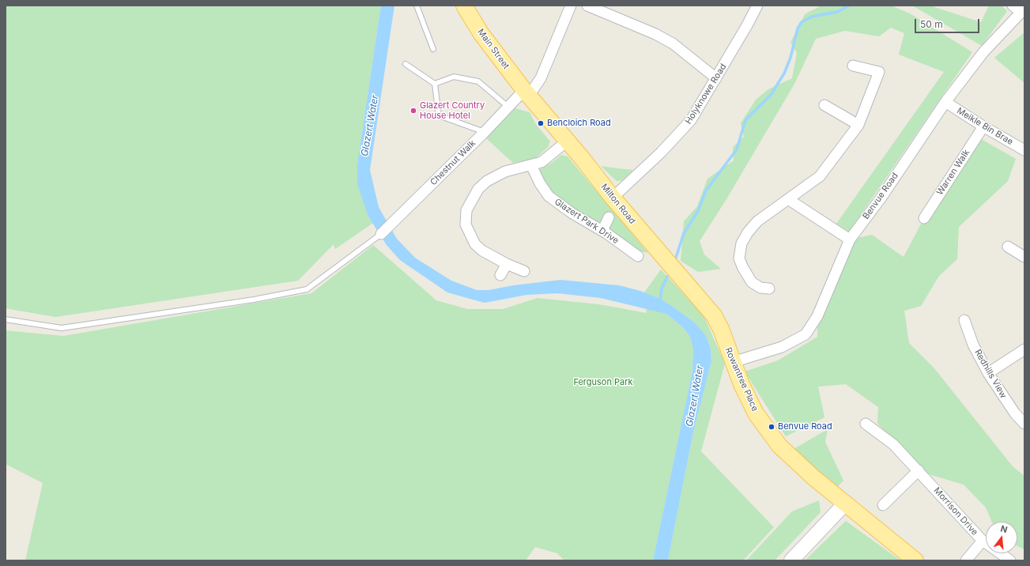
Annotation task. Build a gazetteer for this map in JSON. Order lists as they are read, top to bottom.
{
  "streets": {
    "main road": ["Main Street", "Milton Road", "Rowantree Place"],
    "street": [
      "Holyknowe Road",
      "Meikle Bin Brae",
      "Chestnut Walk",
      "Warren Walk",
      "Benvue Road",
      "Glazert Park Drive",
      "Redhills View",
      "Morrison Drive"
    ]
  },
  "crossings": [
    ["Main Street", "Chestnut Walk"],
    ["Main Street", "Milton Road"],
    ["Holyknowe Road", "Milton Road"],
    ["Meikle Bin Brae", "Warren Walk"],
    ["Meikle Bin Brae", "Benvue Road"],
    ["Chestnut Walk", "Milton Road"],
    ["Benvue Road", "Rowantree Place"],
    ["Milton Road", "Rowantree Place"]
  ],
  "water": ["Glazert Water"],
  "parks": ["Ferguson Park"],
  "places": ["Glazert Country House Hotel", "Bencloich Road", "Benvue Road"],
  "scale_bar": "50 m",
  "north": "top"
}
